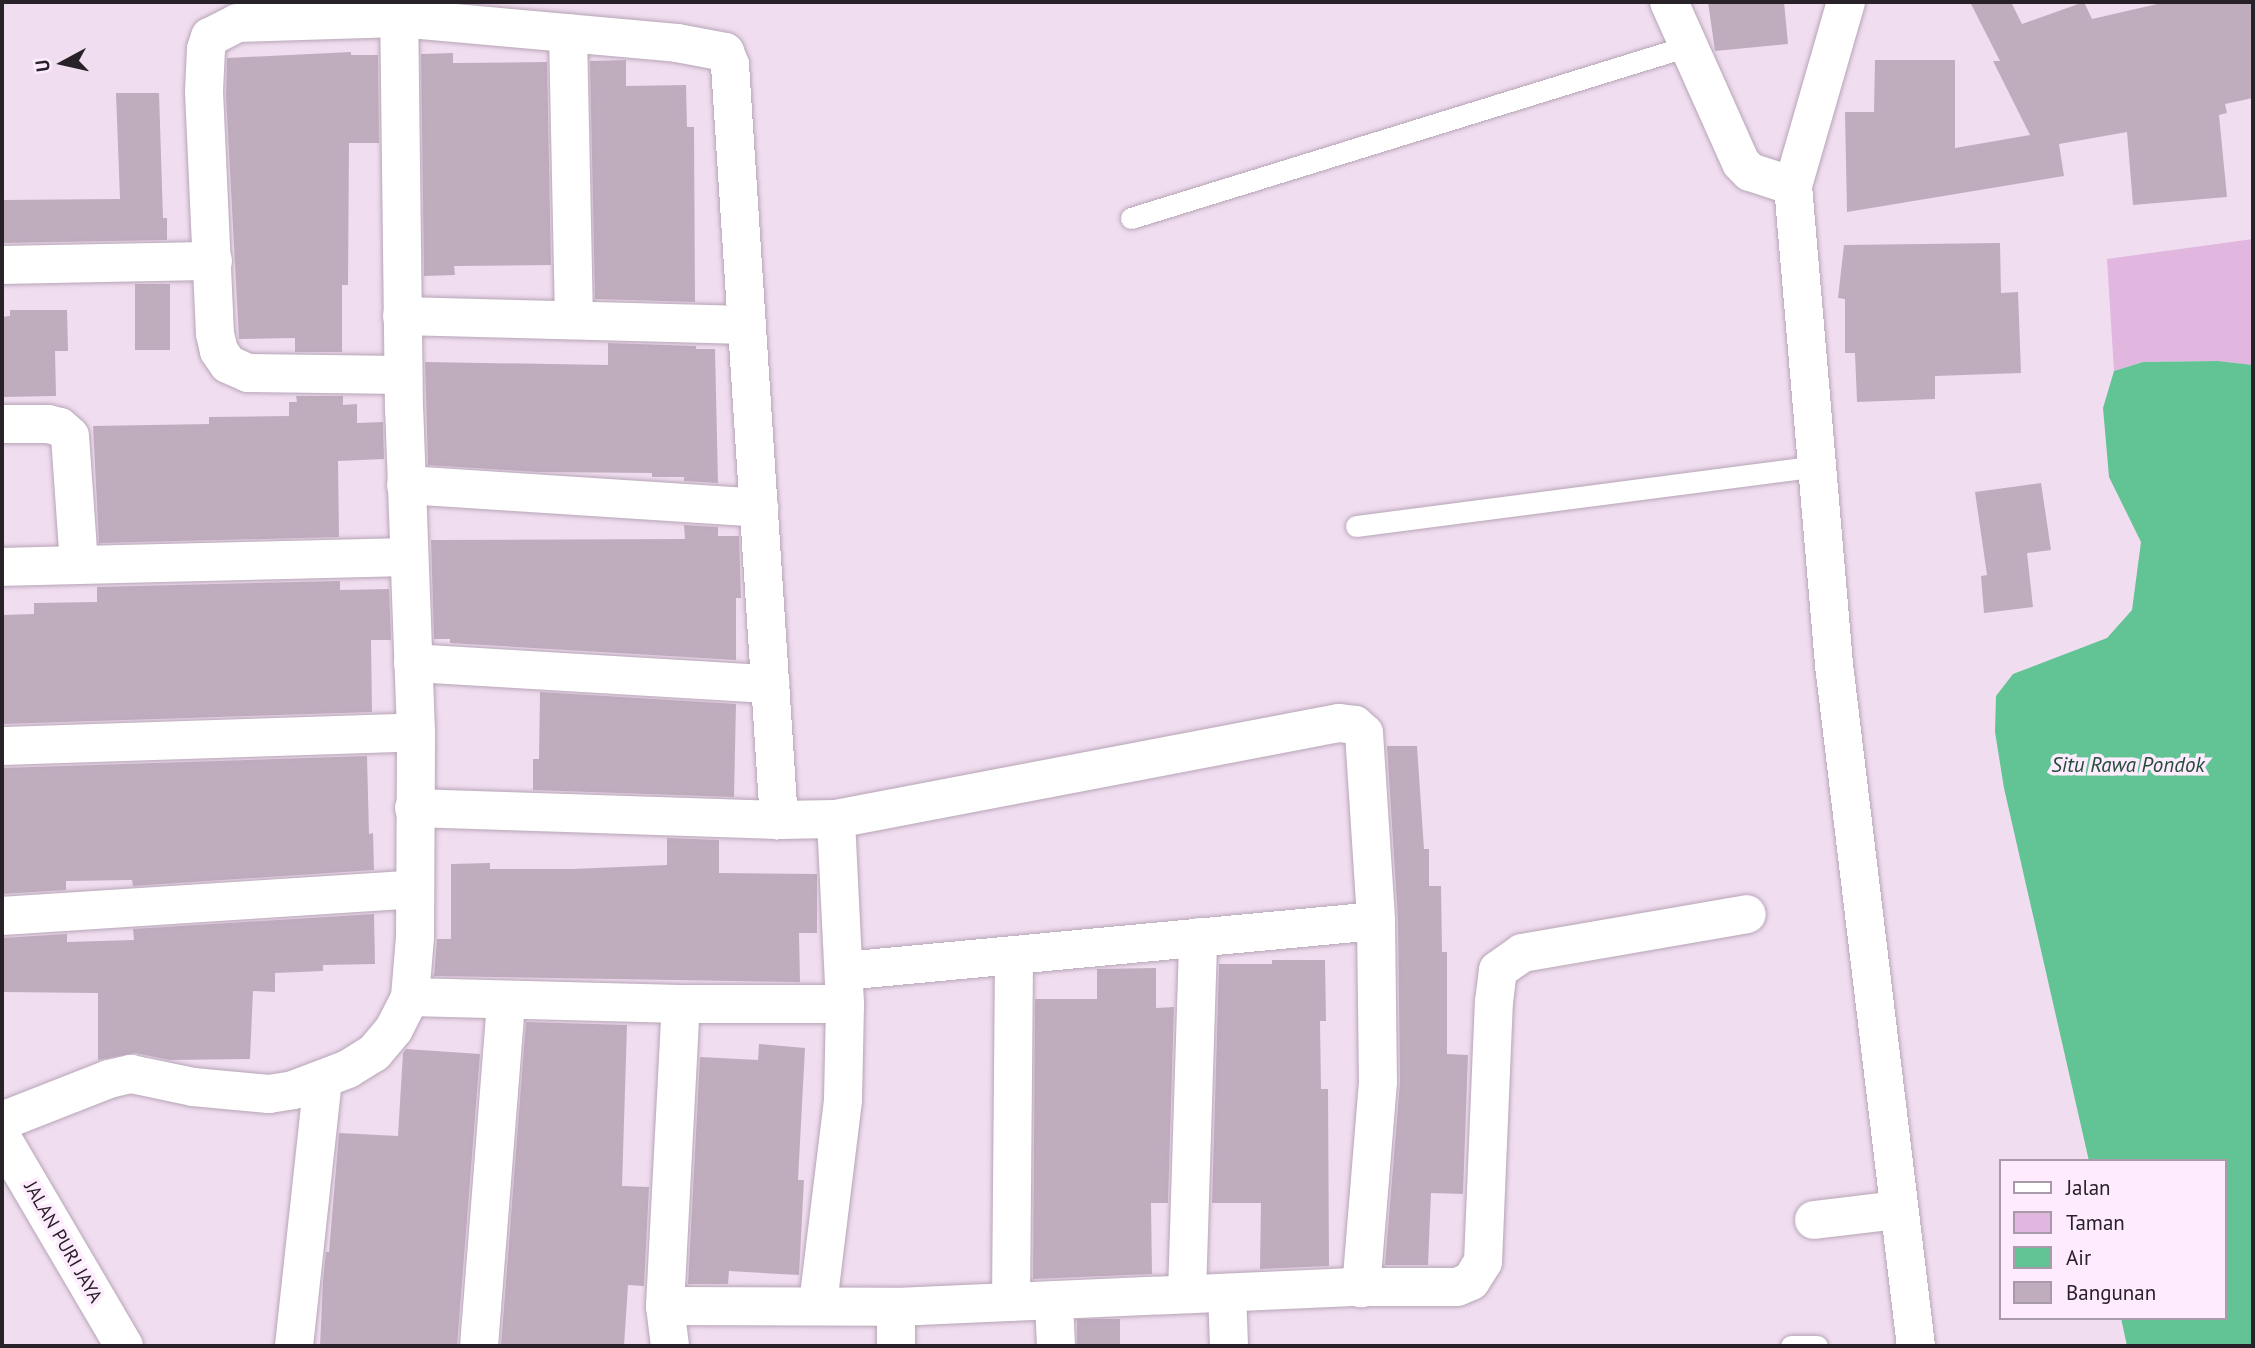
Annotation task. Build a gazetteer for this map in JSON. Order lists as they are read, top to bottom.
{
  "streets": {
    "street": ["JALAN PURI JAYA"]
  },
  "water": ["Situ Rawa Pondok"],
  "legend": [
    "Jalan",
    "Taman",
    "Air",
    "Bangunan"
  ],
  "north": "left"
}
